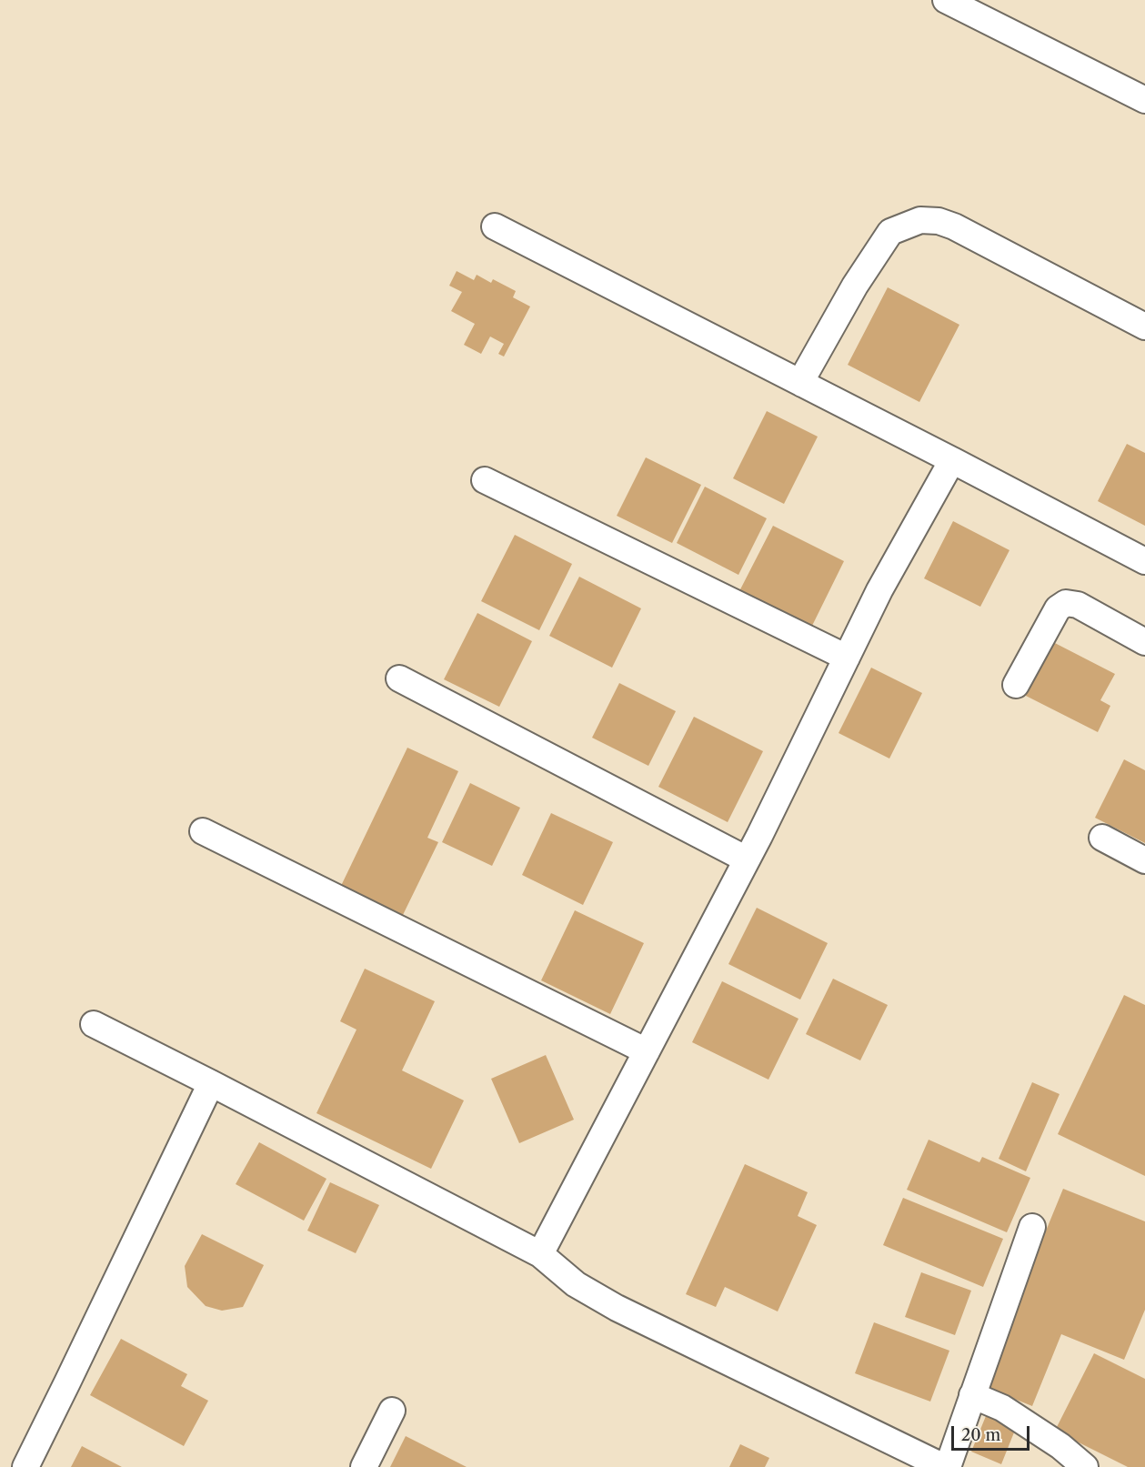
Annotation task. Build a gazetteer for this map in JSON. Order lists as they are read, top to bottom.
{
  "scale_bar": "20 m"
}
